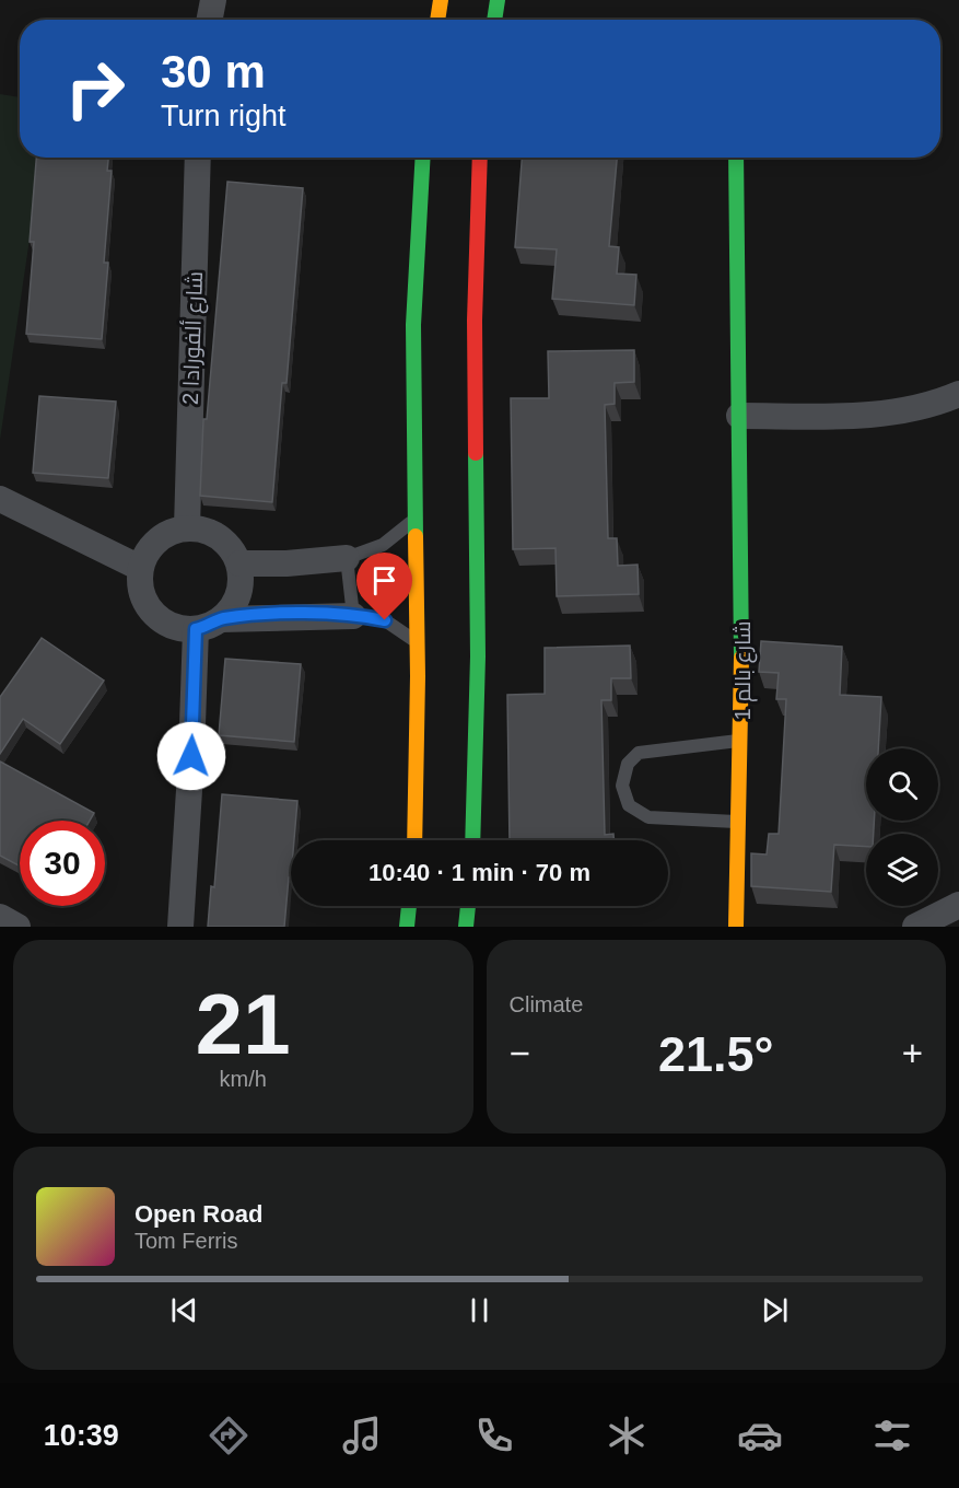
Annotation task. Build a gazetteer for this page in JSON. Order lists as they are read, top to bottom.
{
  "streets": {
    "street": ["شارع ألفورادا 2", "شارع بالم 1"]
  },
  "page": {
    "turn": ["30 m", "Turn right"],
    "limit": "30",
    "trip": "10:40 · 1 min · 70 m",
    "tile": [
      ["21", "km/h"],
      "Climate"
    ],
    "heat": ["−", "21.5°", "+"],
    "song": ["Open Road", "Tom Ferris"],
    "tabs": "10:39"
  }
}
